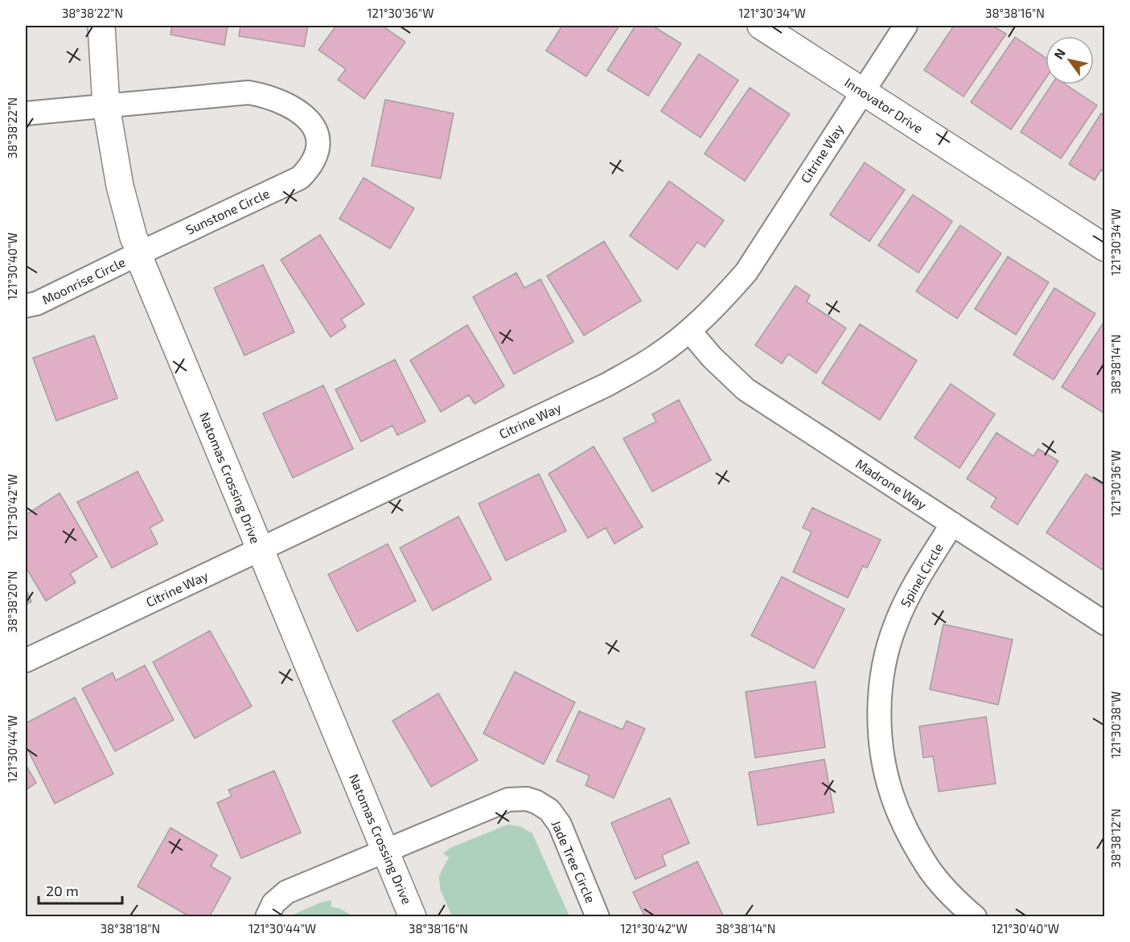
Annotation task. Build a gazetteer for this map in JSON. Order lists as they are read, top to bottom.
{
  "streets": {
    "street": [
      "Innovator Drive",
      "Citrine Way",
      "Sunstone Circle",
      "Moonrise Circle",
      "Natomas Crossing Drive",
      "Madrone Way",
      "Spinel Circle",
      "Jade Tree Circle"
    ]
  },
  "crossings": [
    ["Innovator Drive", "Citrine Way"],
    ["Citrine Way", "Natomas Crossing Drive"],
    ["Citrine Way", "Madrone Way"],
    ["Sunstone Circle", "Moonrise Circle"],
    ["Sunstone Circle", "Natomas Crossing Drive"],
    ["Moonrise Circle", "Natomas Crossing Drive"],
    ["Natomas Crossing Drive", "Jade Tree Circle"],
    ["Madrone Way", "Spinel Circle"]
  ],
  "scale_bar": "20 m",
  "north": "top left",
  "coordinates": [
    "38°38'22\"N",
    "121°30'36\"W",
    "121°30'34\"W",
    "38°38'16\"N",
    "121°30'40\"W",
    "38°38'14\"N",
    "121°30'42\"W",
    "38°38'20\"N",
    "121°30'38\"W",
    "121°30'44\"W",
    "38°38'12\"N",
    "38°38'18\"N"
  ]
}
